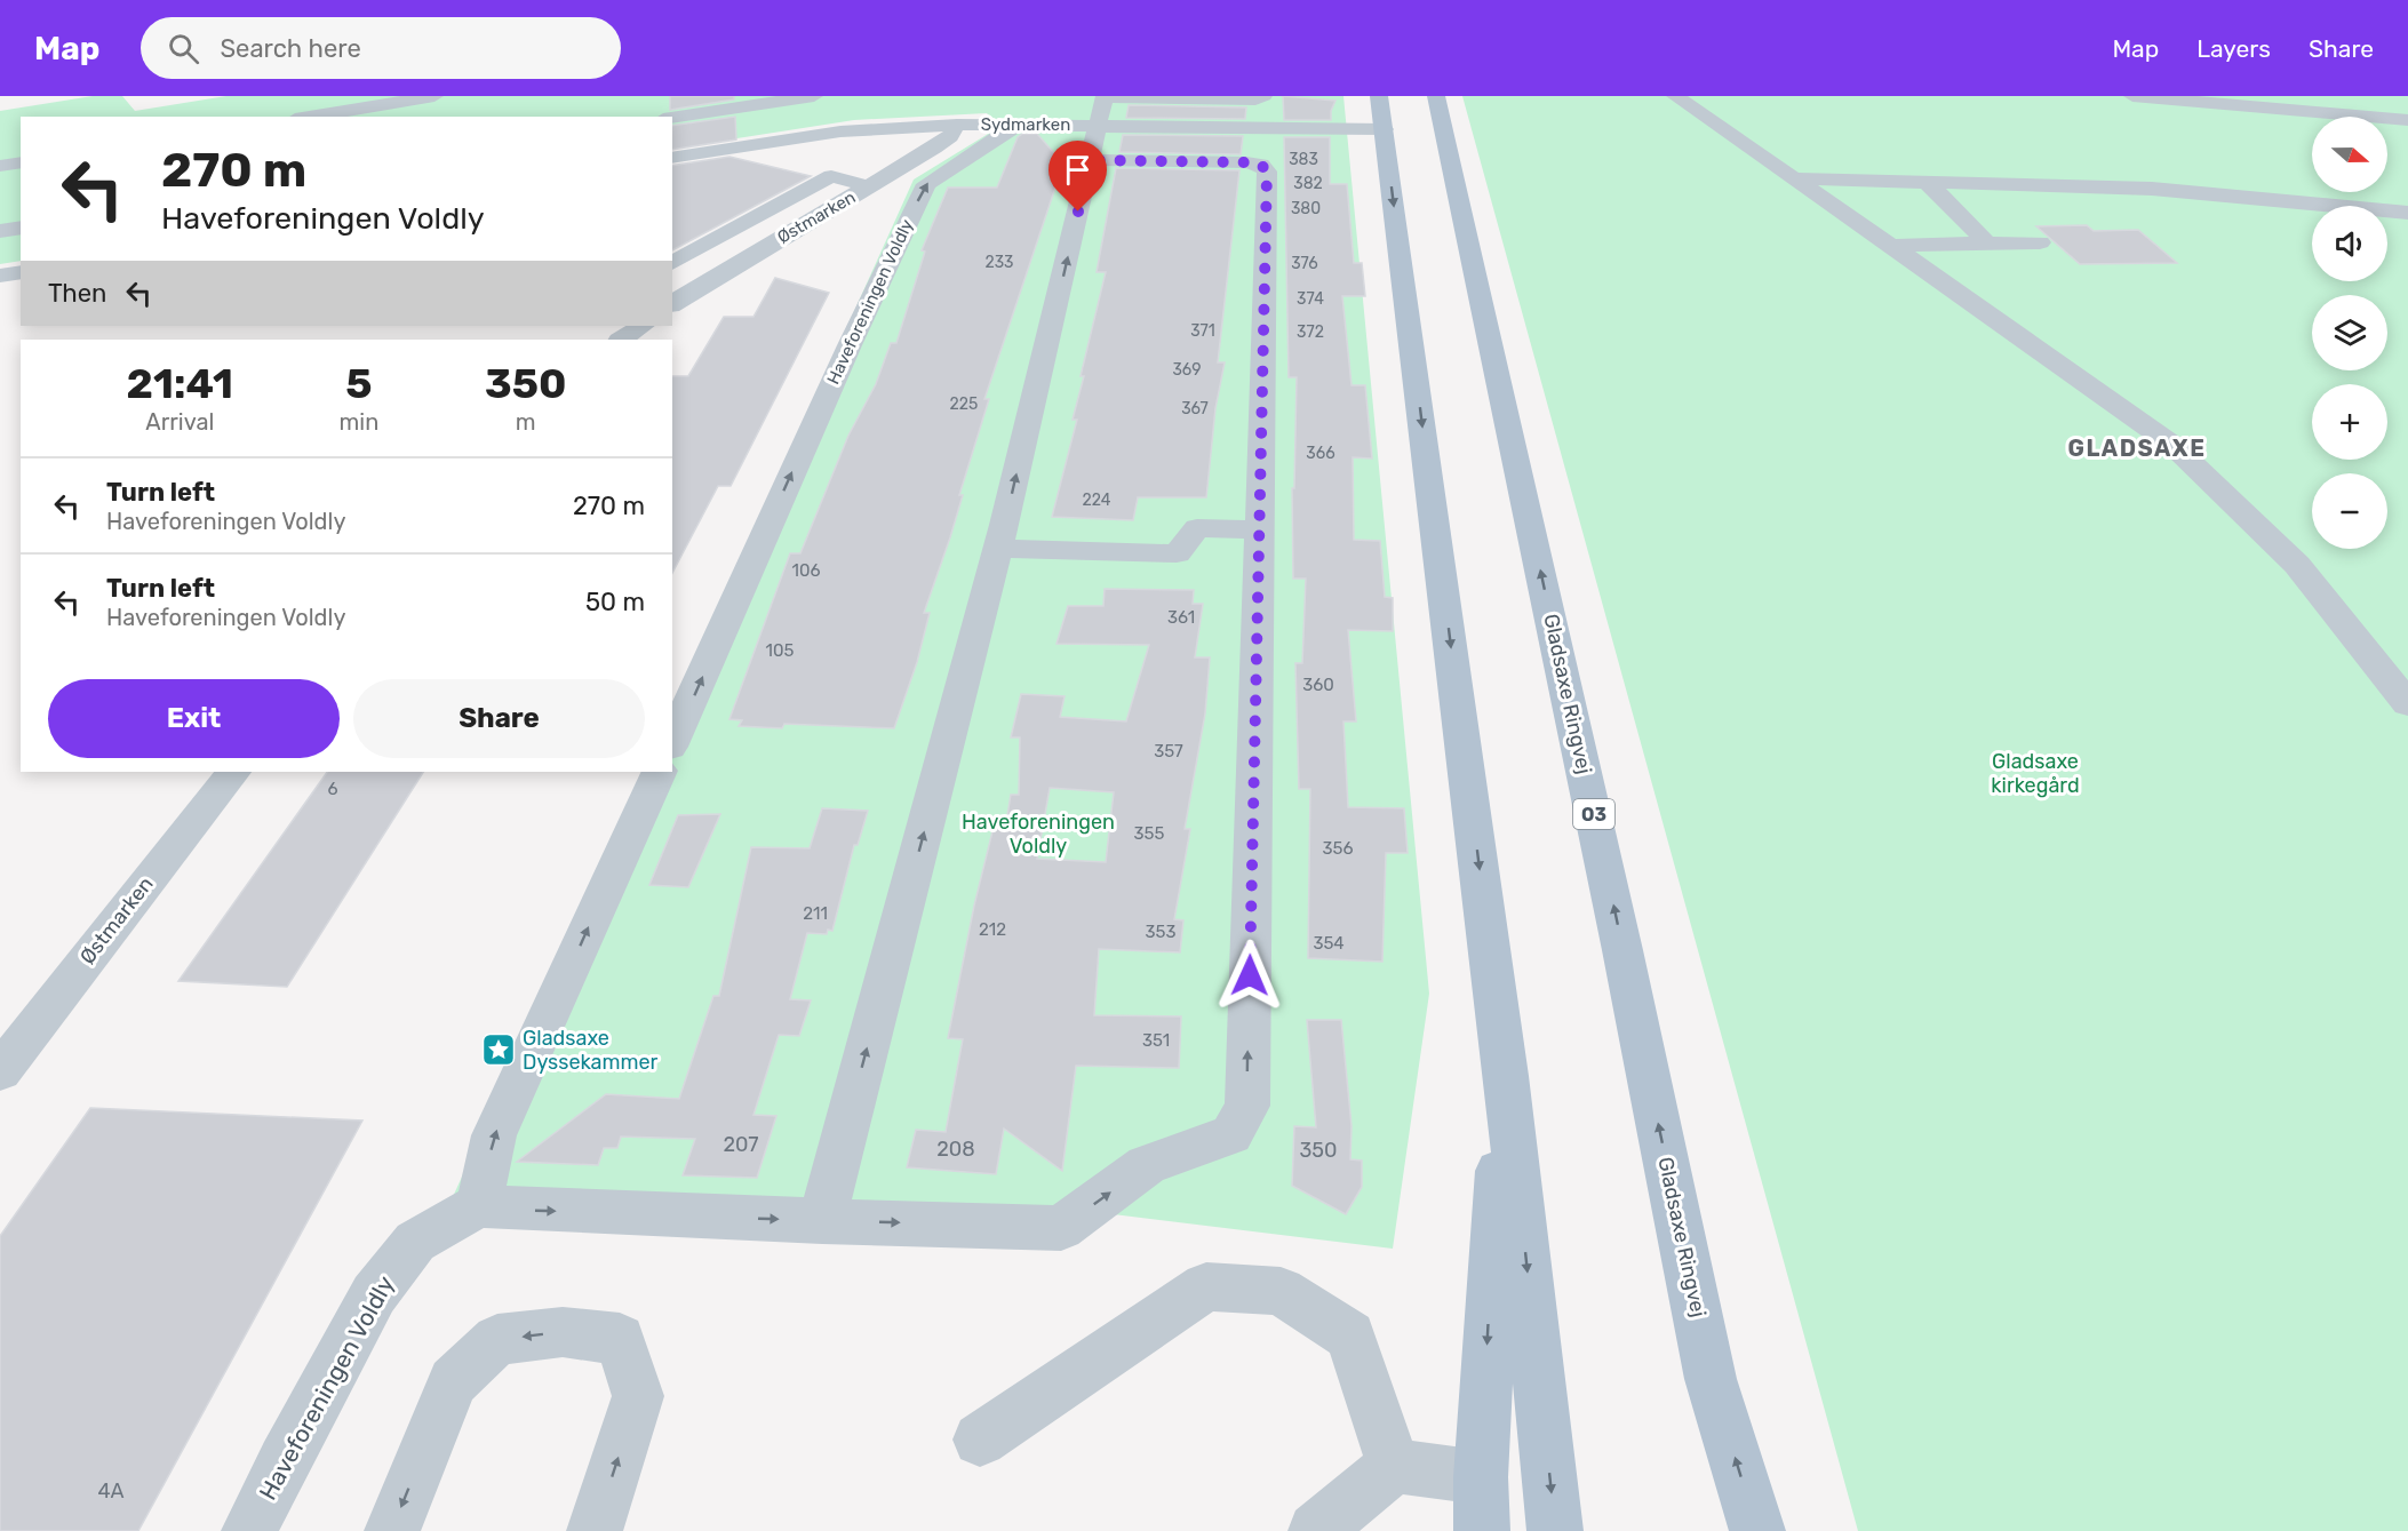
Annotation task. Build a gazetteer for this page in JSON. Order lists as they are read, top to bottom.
{
  "streets": {
    "main road": ["Gladsaxe Ringvej", "O3"],
    "street": ["Sydmarken", "Østmarken", "Haveforeningen Voldly"]
  },
  "crossings": [
    ["Sydmarken", "Østmarken"],
    ["Sydmarken", "Haveforeningen Voldly"]
  ],
  "districts": ["GLADSAXE"],
  "parks": ["Gladsaxe kirkegård", "Haveforeningen Voldly"],
  "places": {
    "place": ["Gladsaxe Dyssekammer"]
  },
  "house_numbers": [
    "383",
    "382",
    "380",
    "233",
    "376",
    "374",
    "371",
    "372",
    "369",
    "225",
    "367",
    "366",
    "224",
    "106",
    "361",
    "105",
    "360",
    "357",
    "6",
    "355",
    "356",
    "211",
    "212",
    "353",
    "354",
    "351",
    "207",
    "208",
    "350",
    "4A"
  ],
  "north": "right",
  "page": {
    "header": "Map",
    "search": "Search here",
    "nav": ["Map", "Layers", "Share"],
    "map_buttons": ["+", "−"],
    "turn": ["270 m", "Haveforeningen Voldly"],
    "then": "Then",
    "eta": [
      "21:41",
      "Arrival",
      "5",
      "min",
      "350",
      "m"
    ],
    "list": [
      {
        "name": "Turn left",
        "note": "Haveforeningen Voldly",
        "value": "270 m"
      },
      {
        "name": "Turn left",
        "note": "Haveforeningen Voldly",
        "value": "50 m"
      }
    ],
    "buttons": ["Exit", "Share"]
  }
}
